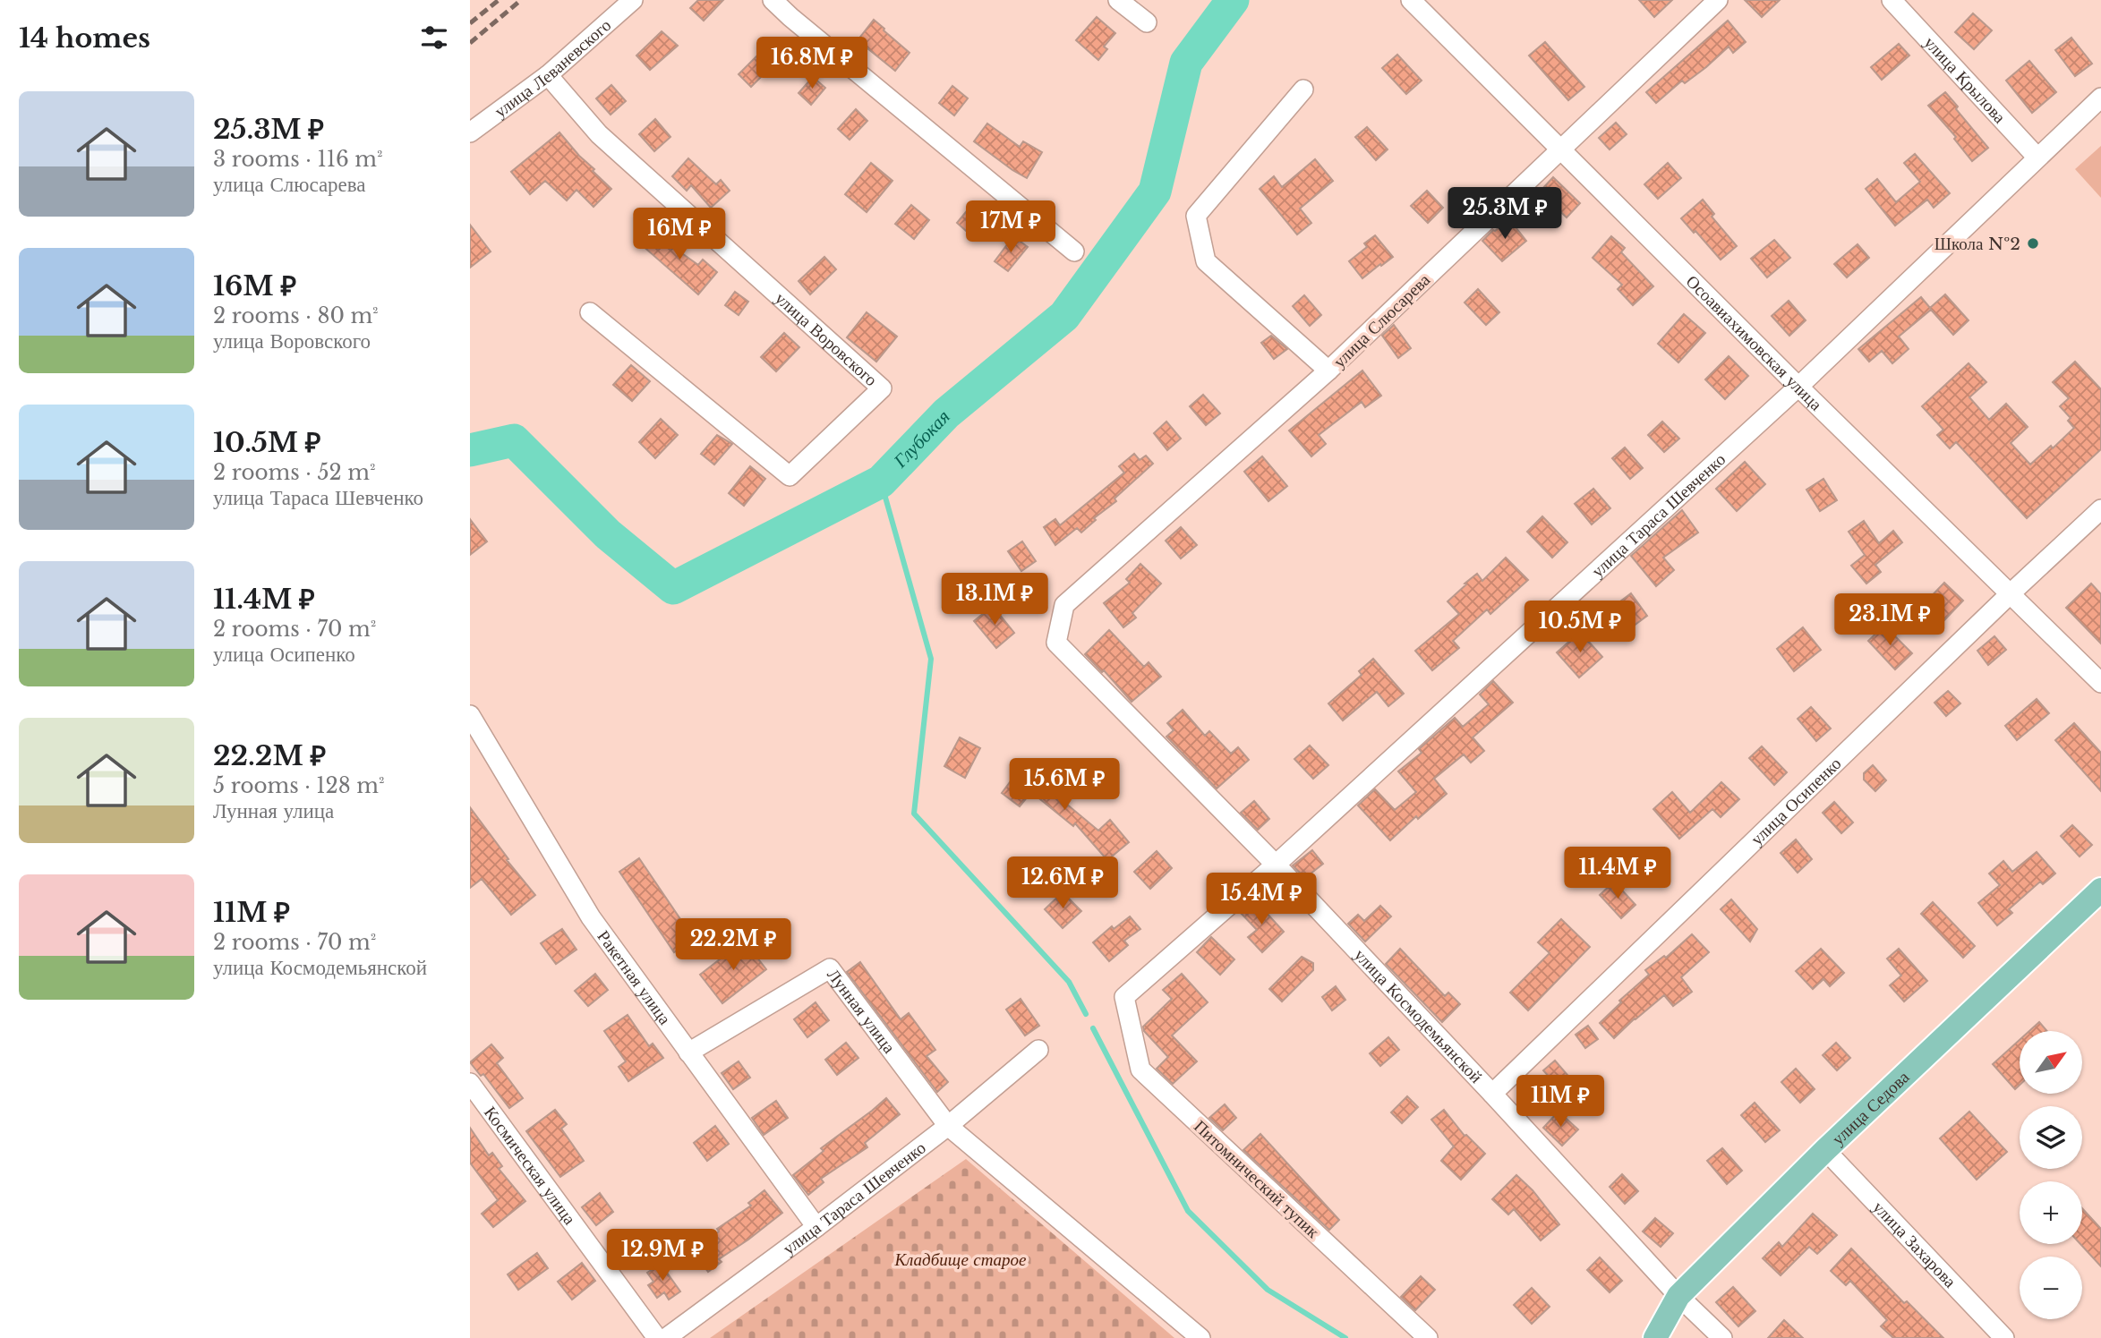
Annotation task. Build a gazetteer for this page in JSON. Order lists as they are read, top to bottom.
{
  "streets": {
    "main road": ["улица Седова"],
    "street": [
      "улица Леваневского",
      "улица Крылова",
      "улица Слюсарева",
      "улица Воровского",
      "Осоавиахимовская улица",
      "улица Тараса Шевченко",
      "улица Осипенко",
      "Ракетная улица",
      "Лунная улица",
      "улица Космодемьянской",
      "Космическая улица",
      "Питомнический тупик",
      "улица Захарова"
    ]
  },
  "crossings": [
    ["улица Леваневского", "улица Воровского"],
    ["улица Крылова", "улица Тараса Шевченко"],
    ["улица Слюсарева", "Осоавиахимовская улица"],
    ["улица Слюсарева", "улица Космодемьянской"],
    ["Осоавиахимовская улица", "улица Тараса Шевченко"],
    ["Осоавиахимовская улица", "улица Осипенко"],
    ["улица Тараса Шевченко", "Ракетная улица"],
    ["улица Тараса Шевченко", "Лунная улица"],
    ["улица Тараса Шевченко", "улица Космодемьянской"],
    ["улица Тараса Шевченко", "Питомнический тупик"],
    ["улица Осипенко", "улица Космодемьянской"],
    ["Ракетная улица", "Лунная улица"],
    ["улица Космодемьянской", "улица Седова"],
    ["улица Седова", "улица Захарова"]
  ],
  "water": ["Глубокая"],
  "parks": ["Кладбище старое"],
  "places": ["Школа №2"],
  "north": "top right",
  "page": {
    "heading": "14 homes",
    "price": [
      "16.8M ₽",
      "25.3M ₽",
      "17M ₽",
      "16M ₽",
      "13.1M ₽",
      "23.1M ₽",
      "10.5M ₽",
      "15.6M ₽",
      "11.4M ₽",
      "12.6M ₽",
      "15.4M ₽",
      "22.2M ₽",
      "11M ₽",
      "12.9M ₽"
    ],
    "list": [
      {
        "name": "25.3M ₽",
        "note": "3 rooms · 116 m² · улица Слюсарева"
      },
      {
        "name": "16M ₽",
        "note": "2 rooms · 80 m² · улица Воровского"
      },
      {
        "name": "10.5M ₽",
        "note": "2 rooms · 52 m² · улица Тараса Шевченко"
      },
      {
        "name": "11.4M ₽",
        "note": "2 rooms · 70 m² · улица Осипенко"
      },
      {
        "name": "22.2M ₽",
        "note": "5 rooms · 128 m² · Лунная улица"
      },
      {
        "name": "11M ₽",
        "note": "2 rooms · 70 m² · улица Космодемьянской"
      }
    ],
    "map_buttons": ["+", "−"]
  }
}
